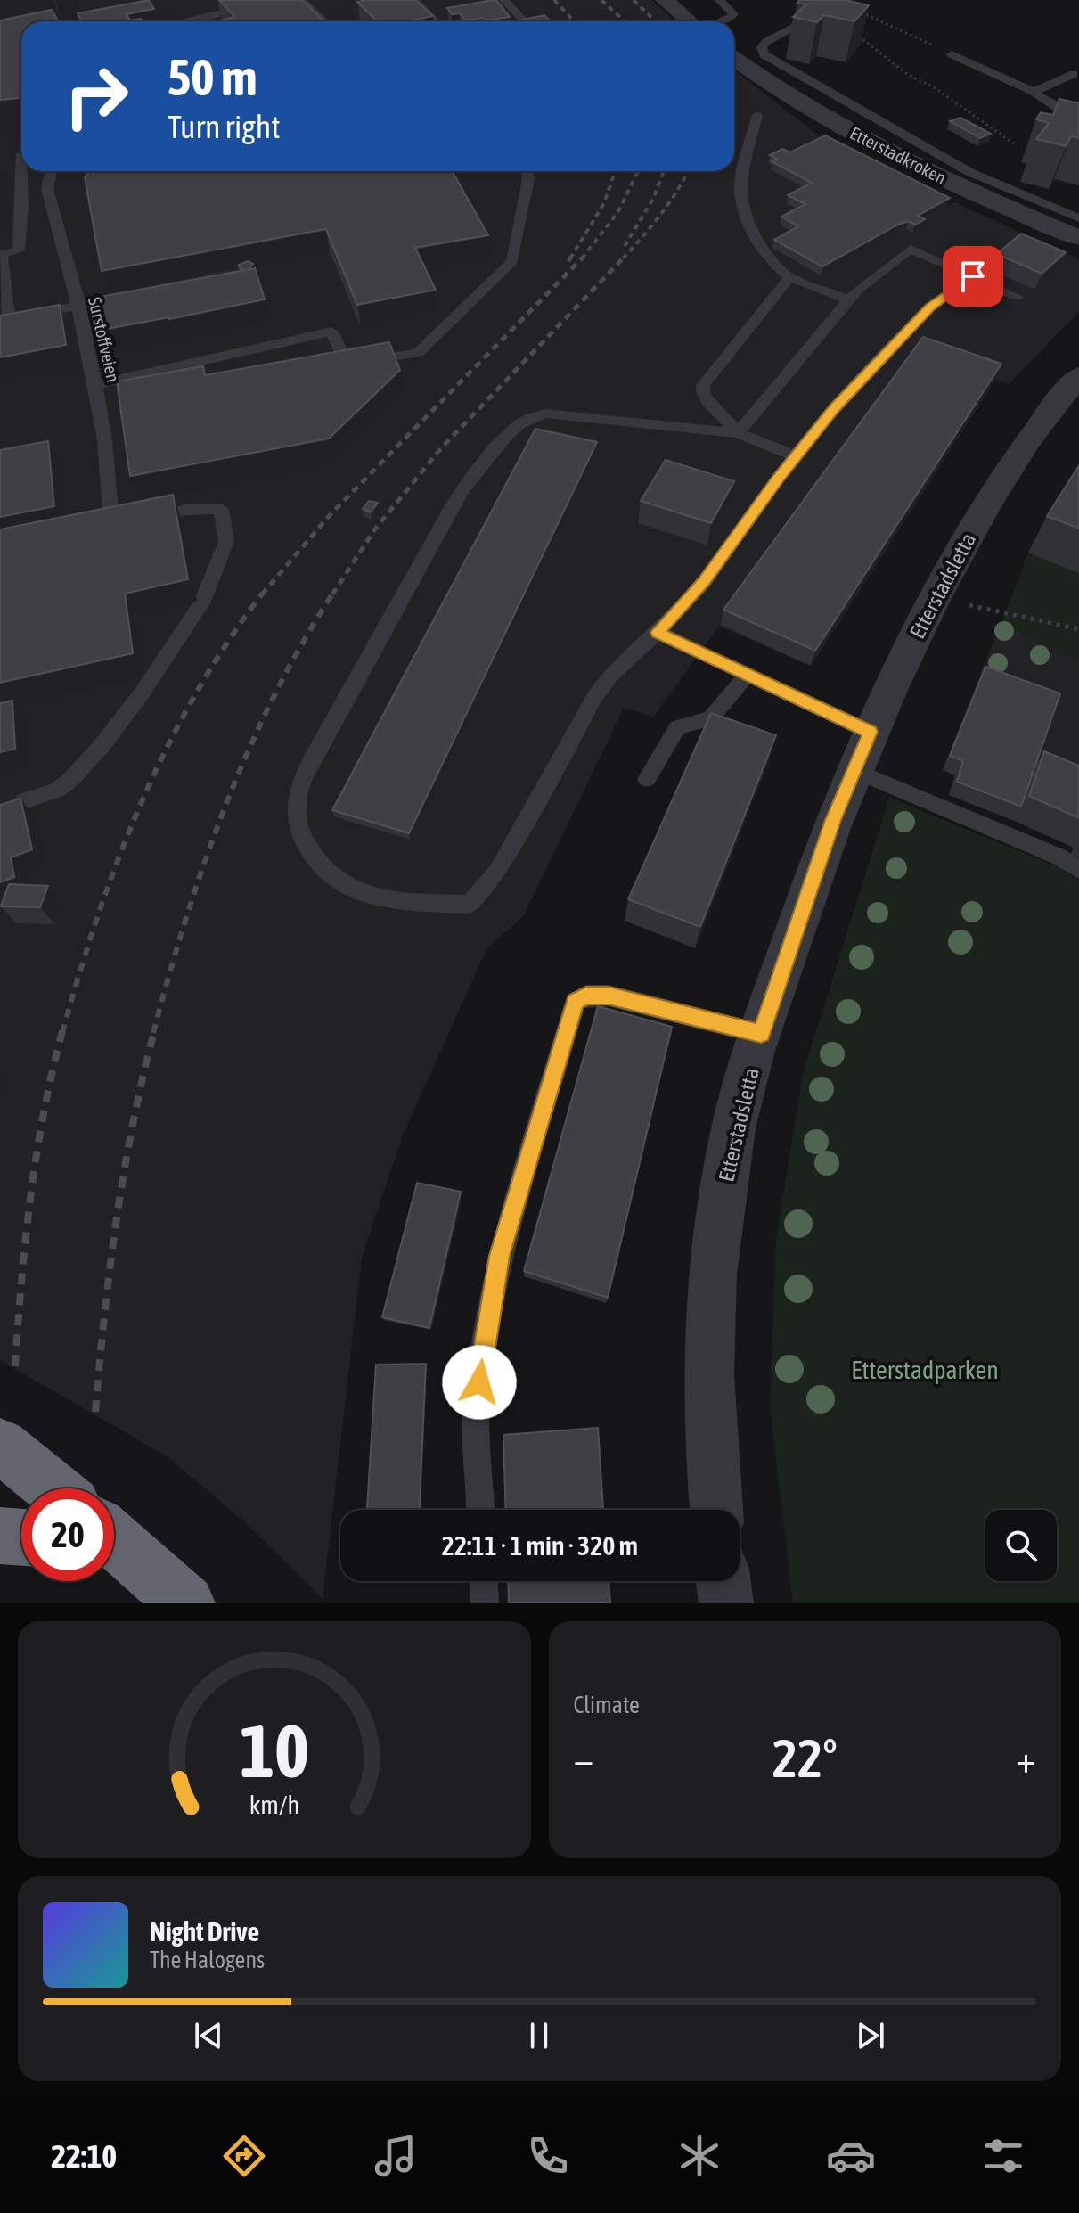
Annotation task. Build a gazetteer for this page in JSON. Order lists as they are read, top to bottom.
{
  "streets": {
    "street": ["Etterstadkroken", "Etterstadsletta"],
    "lane": ["Surstoffveien"]
  },
  "parks": ["Etterstadparken"],
  "page": {
    "turn": ["50 m", "Turn right"],
    "limit": "20",
    "trip": "22:11 · 1 min · 320 m",
    "tile": "Climate",
    "heat": ["−", "22°", "+"],
    "song": ["Night Drive", "The Halogens"],
    "tabs": "22:10",
    "gauge": ["10", "km/h"]
  }
}
